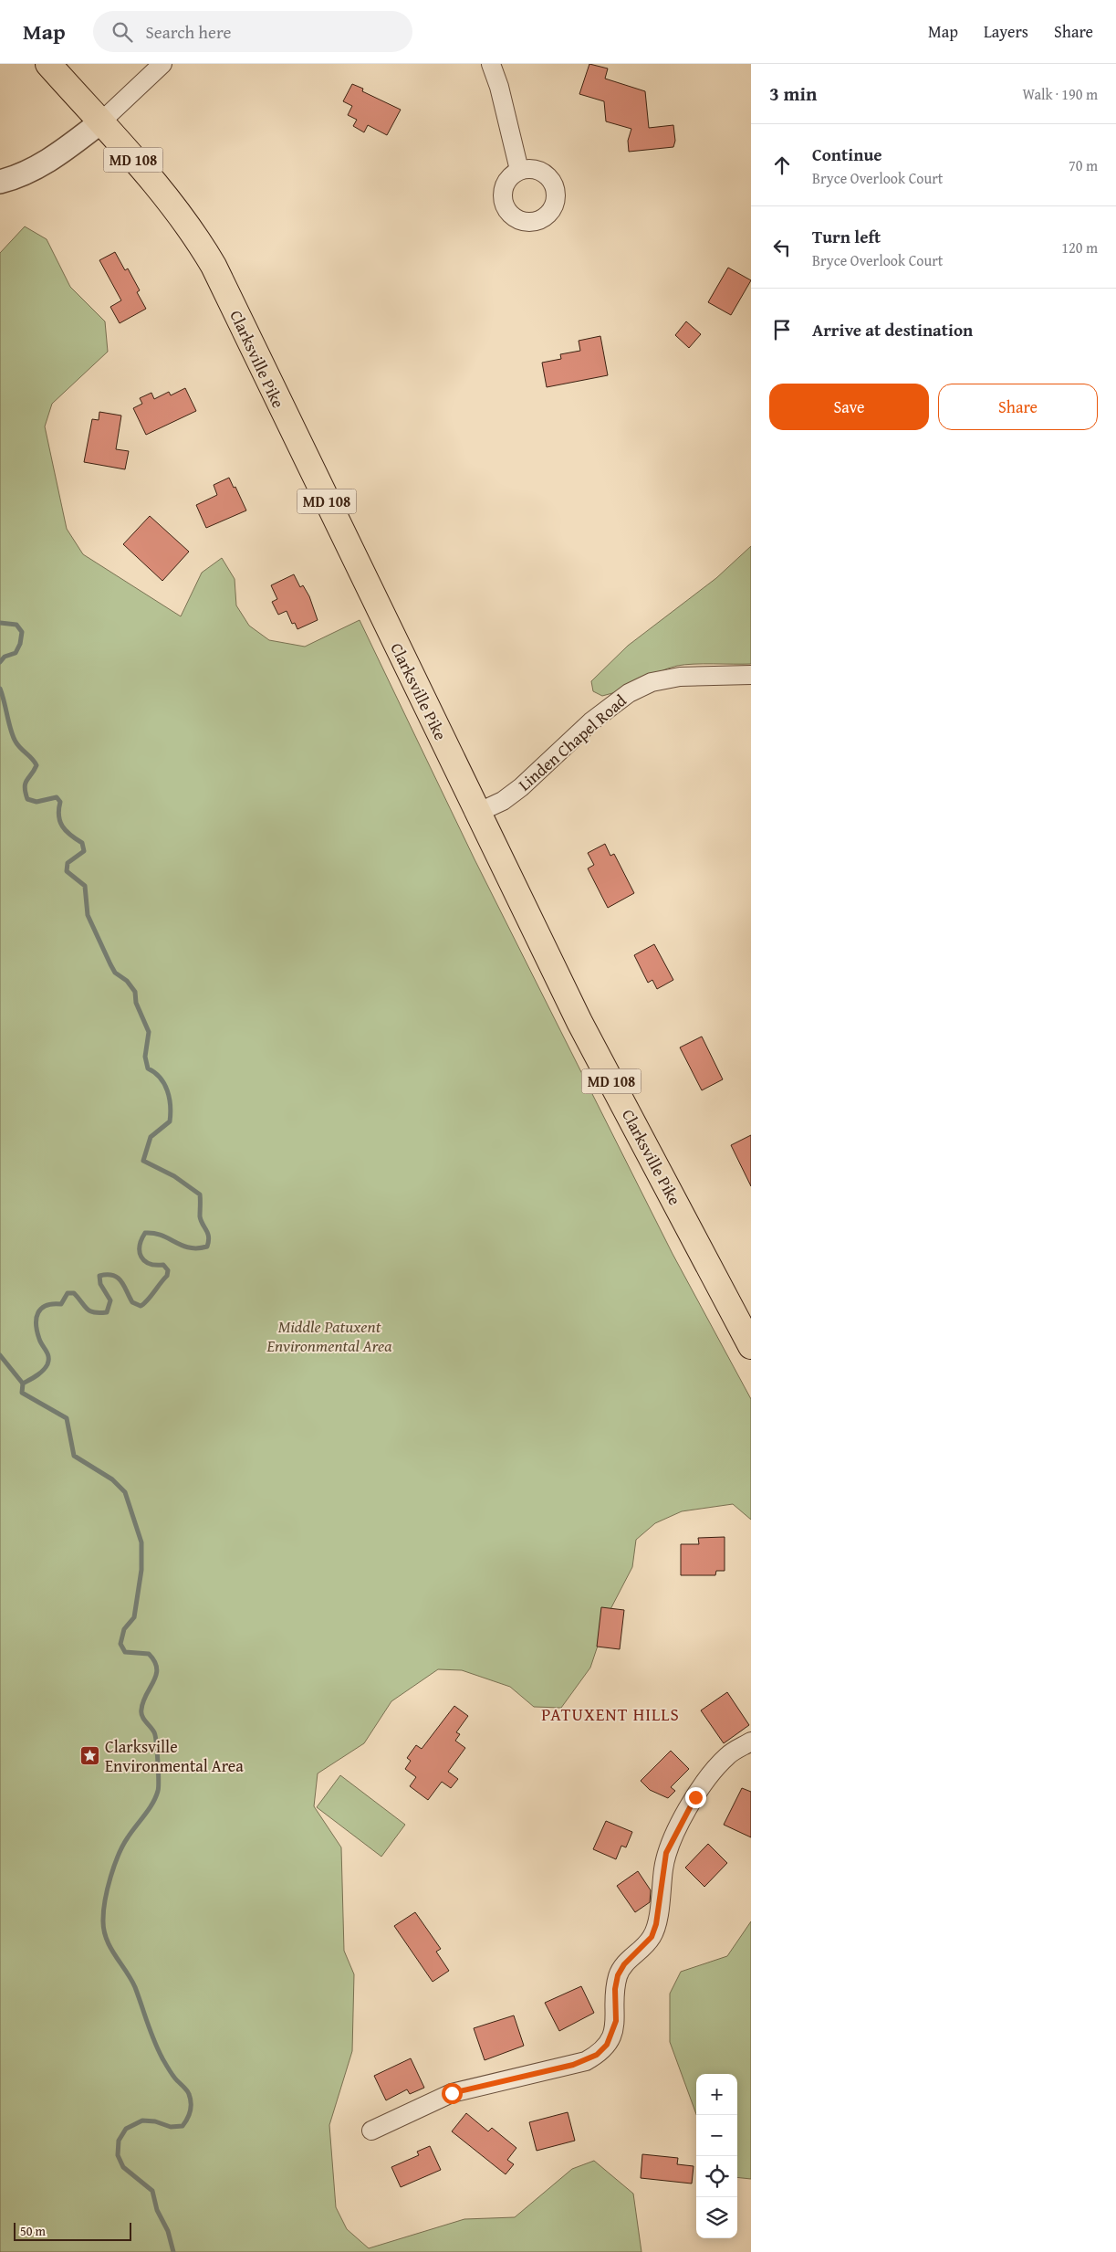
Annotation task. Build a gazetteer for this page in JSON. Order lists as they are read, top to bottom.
{
  "streets": {
    "main road": ["MD 108", "Clarksville Pike"],
    "street": ["Linden Chapel Road"]
  },
  "crossings": [
    ["Clarksville Pike", "Linden Chapel Road"]
  ],
  "districts": ["PATUXENT HILLS"],
  "parks": ["Middle Patuxent Environmental Area"],
  "places": {
    "place": ["Clarksville Environmental Area"]
  },
  "scale_bar": "50 m",
  "page": {
    "header": "Map",
    "search": "Search here",
    "nav": ["Map", "Layers", "Share"],
    "heading": ["3 min", "Walk · 190 m"],
    "list": [
      ["Continue", "Bryce Overlook Court", "70 m"],
      ["Turn left", "Bryce Overlook Court", "120 m"],
      "Arrive at destination"
    ],
    "buttons": ["Save", "Share"],
    "map_buttons": ["+", "−"],
    "scale": "50 m"
  }
}
